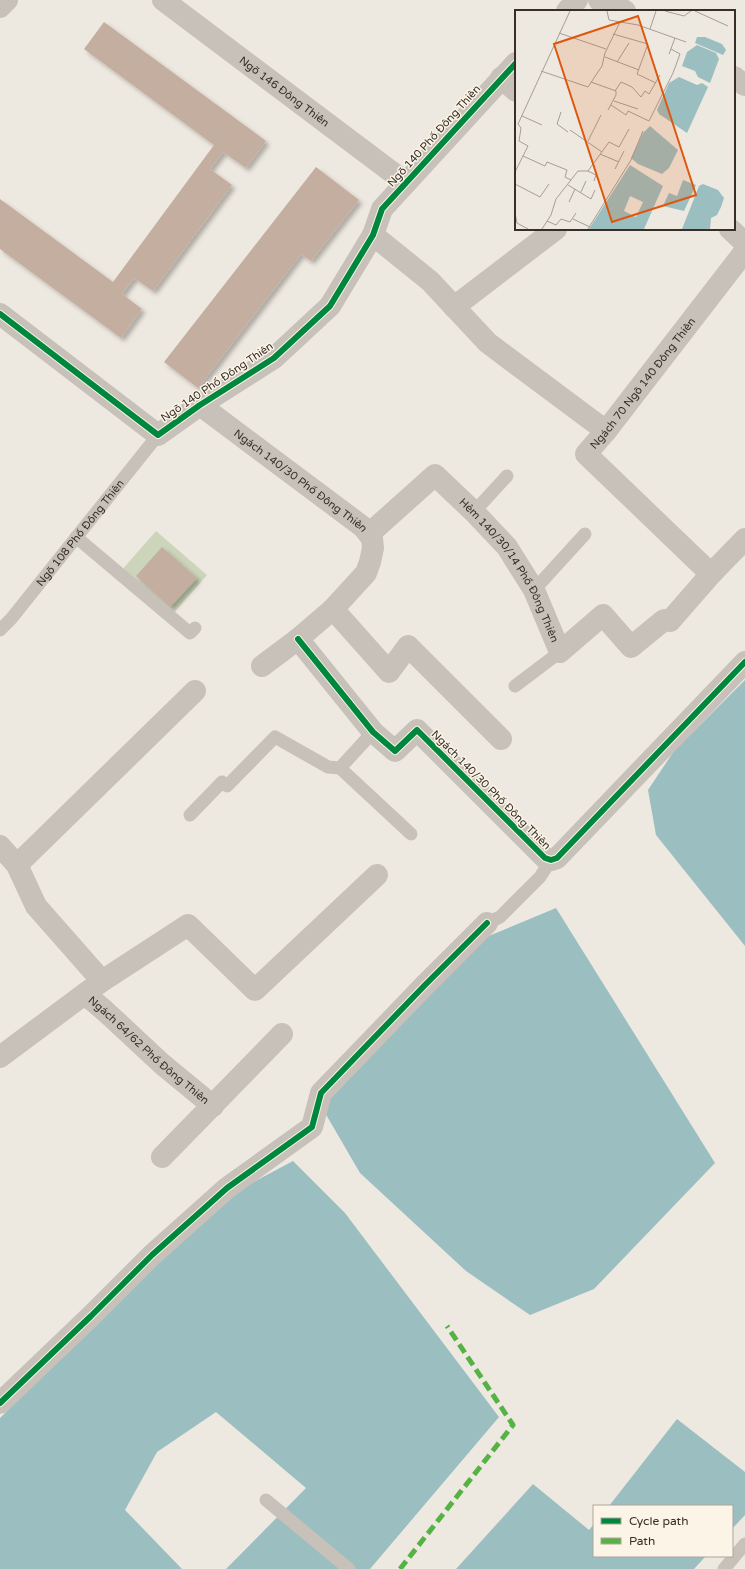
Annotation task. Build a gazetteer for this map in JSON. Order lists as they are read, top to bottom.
{
  "streets": {
    "street": [
      "Ngõ 146 Đông Thiên",
      "Ngõ 140 Phố Đông Thiên",
      "Ngách 70 Ngõ 140 Đông Thiên",
      "Ngách 140/30 Phố Đông Thiên",
      "Hẻm 140/30/14 Phố Đông Thiên",
      "Ngách 64/62 Phố Đông Thiên"
    ],
    "lane": ["Ngõ 108 Phố Đông Thiên"]
  },
  "crossings": [
    ["Ngõ 146 Đông Thiên", "Ngõ 140 Phố Đông Thiên"],
    ["Ngõ 140 Phố Đông Thiên", "Ngách 140/30 Phố Đông Thiên"],
    ["Ngõ 140 Phố Đông Thiên", "Ngõ 108 Phố Đông Thiên"],
    ["Ngách 70 Ngõ 140 Đông Thiên", "Hẻm 140/30/14 Phố Đông Thiên"],
    ["Ngách 140/30 Phố Đông Thiên", "Hẻm 140/30/14 Phố Đông Thiên"]
  ],
  "legend": ["Cycle path", "Path"]
}
